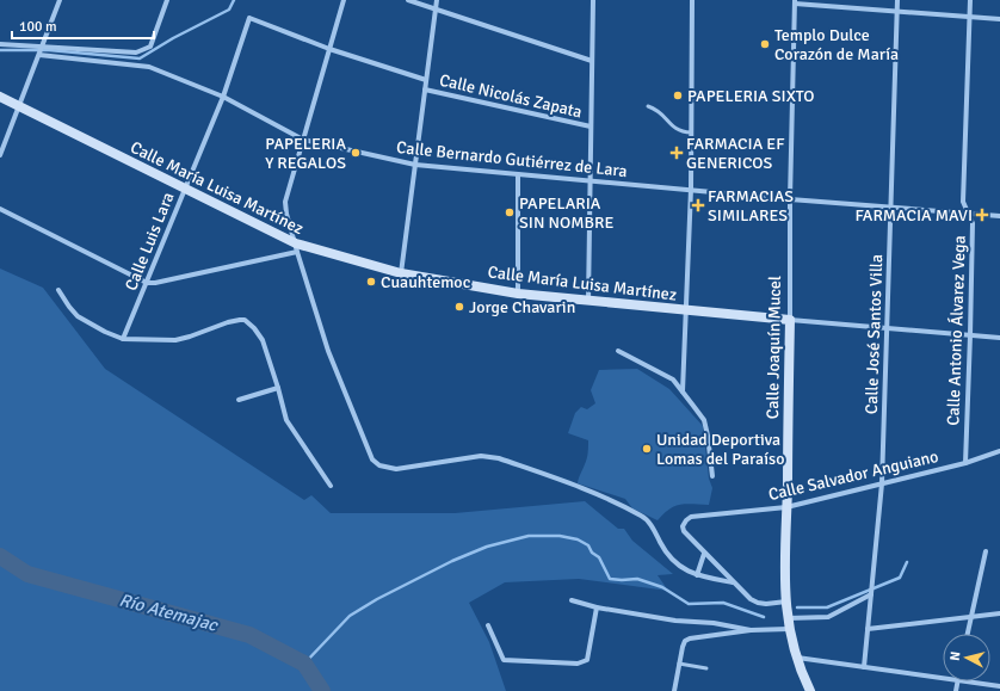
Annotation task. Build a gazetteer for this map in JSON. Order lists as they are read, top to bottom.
{
  "streets": {
    "street": [
      "Calle Nicolás Zapata",
      "Calle Bernardo Gutiérrez de Lara",
      "Calle María Luisa Martínez",
      "Calle Luis Lara",
      "Calle Antonio Álvarez Vega",
      "Calle José Santos Villa",
      "Calle Joaquín Mucel",
      "Calle Salvador Anguiano"
    ]
  },
  "crossings": [
    ["Calle Nicolás Zapata", "Calle Luis Lara"],
    ["Calle Bernardo Gutiérrez de Lara", "Calle Luis Lara"],
    ["Calle Bernardo Gutiérrez de Lara", "Calle Antonio Álvarez Vega"],
    ["Calle Bernardo Gutiérrez de Lara", "Calle José Santos Villa"],
    ["Calle Bernardo Gutiérrez de Lara", "Calle Joaquín Mucel"],
    ["Calle María Luisa Martínez", "Calle Luis Lara"],
    ["Calle María Luisa Martínez", "Calle Antonio Álvarez Vega"],
    ["Calle María Luisa Martínez", "Calle José Santos Villa"],
    ["Calle María Luisa Martínez", "Calle Joaquín Mucel"],
    ["Calle Antonio Álvarez Vega", "Calle Salvador Anguiano"],
    ["Calle José Santos Villa", "Calle Salvador Anguiano"],
    ["Calle Joaquín Mucel", "Calle Salvador Anguiano"]
  ],
  "water": ["Río Atemajac"],
  "places": {
    "other": [
      "Templo Dulce Corazón de María",
      "PAPELERIA SIXTO",
      "PAPELERIA Y REGALOS",
      "PAPELARIA SIN NOMBRE",
      "Cuauhtemoc",
      "Jorge Chavarin",
      "Unidad Deportiva Lomas del Paraíso"
    ],
    "health": ["FARMACIA EF GENERICOS", "FARMACIAS SIMILARES", "FARMACIA MAVI"]
  },
  "scale_bar": "100 m",
  "north": "left"
}
